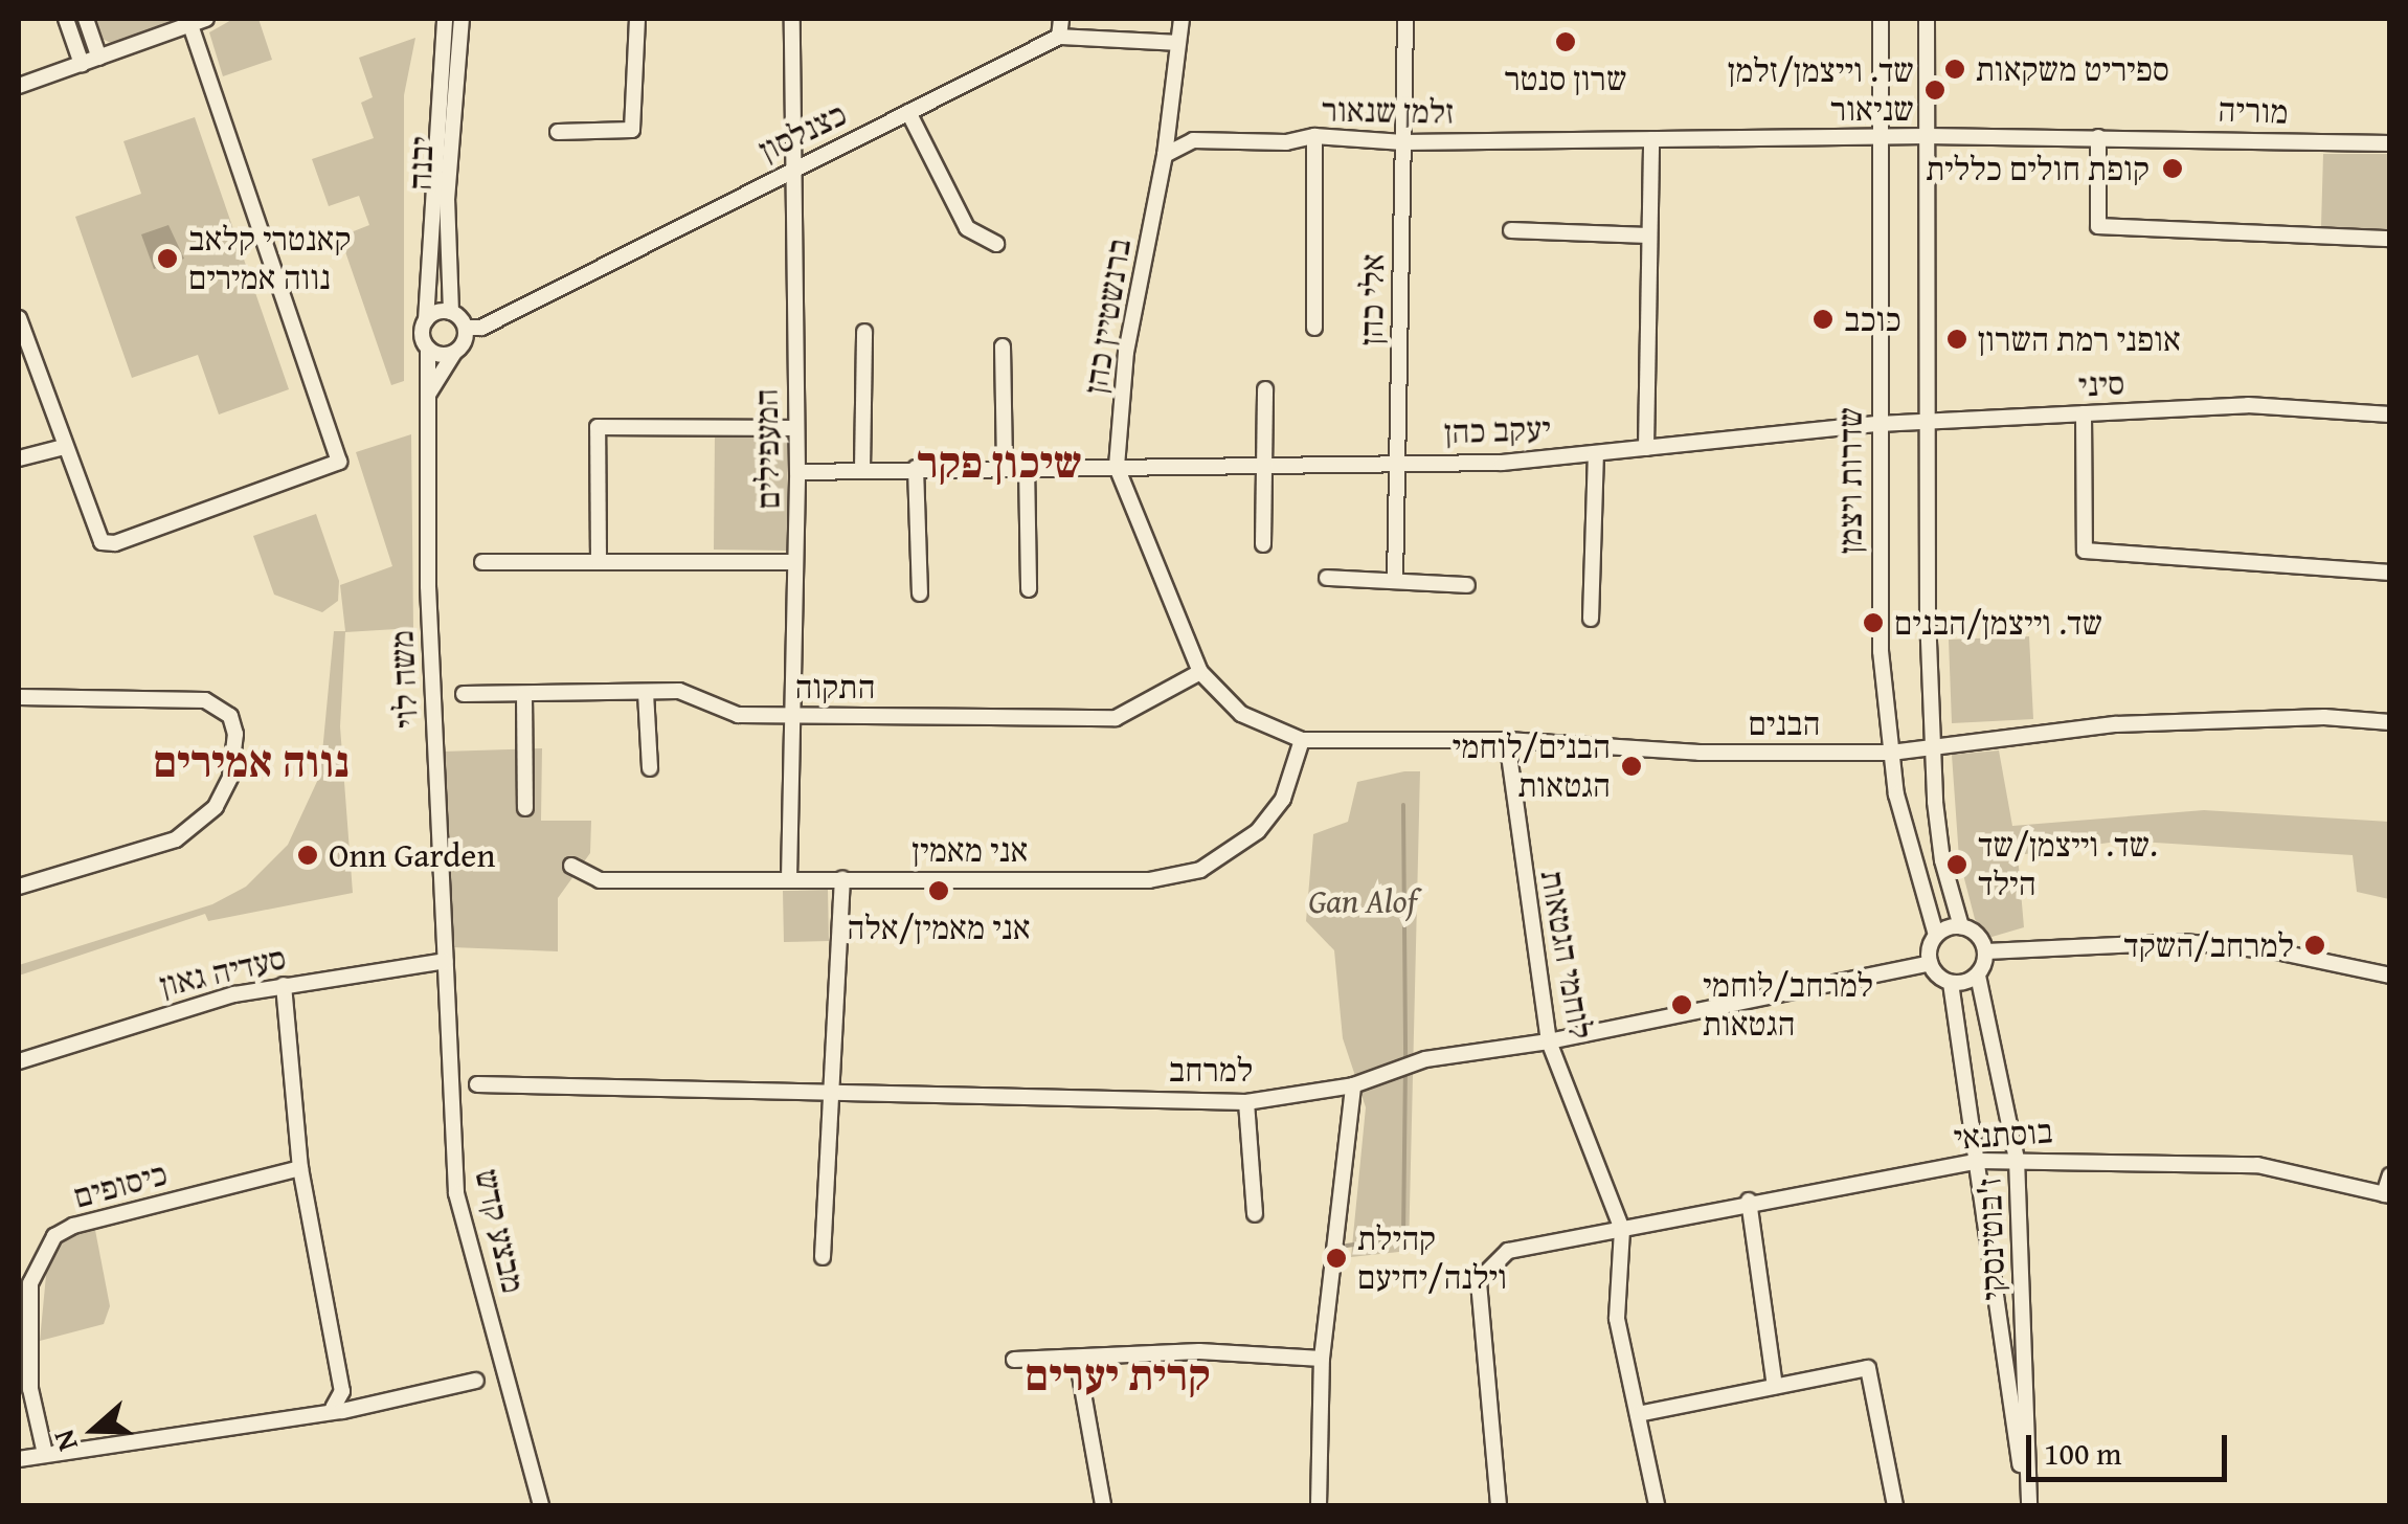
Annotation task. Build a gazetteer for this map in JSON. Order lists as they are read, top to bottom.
{
  "streets": {
    "street": [
      "זלמן שנאור",
      "מוריה",
      "כצנלסון",
      "יבנה",
      "אלי כהן",
      "ברנשטיין כהן",
      "סיני",
      "יעקב כהן",
      "המעפילים",
      "שדרות ויצמן",
      "משה לוי",
      "התקוה",
      "הבנים",
      "אני מאמין",
      "לוחמי הגטאות",
      "סעדיה גאון",
      "למרחב",
      "בוסתנאי",
      "כיסופים",
      "מבצע קדש",
      "ז'בוטינסקי"
    ]
  },
  "crossings": [
    ["זלמן שנאור", "מוריה"],
    ["זלמן שנאור", "אלי כהן"],
    ["זלמן שנאור", "ברנשטיין כהן"],
    ["זלמן שנאור", "שדרות ויצמן"],
    ["כצנלסון", "יבנה"],
    ["כצנלסון", "ברנשטיין כהן"],
    ["כצנלסון", "המעפילים"],
    ["כצנלסון", "משה לוי"],
    ["יבנה", "משה לוי"],
    ["אלי כהן", "יעקב כהן"],
    ["ברנשטיין כהן", "יעקב כהן"],
    ["ברנשטיין כהן", "התקוה"],
    ["ברנשטיין כהן", "הבנים"],
    ["סיני", "יעקב כהן"],
    ["סיני", "שדרות ויצמן"],
    ["יעקב כהן", "המעפילים"],
    ["יעקב כהן", "שדרות ויצמן"],
    ["המעפילים", "התקוה"],
    ["המעפילים", "אני מאמין"],
    ["שדרות ויצמן", "הבנים"],
    ["שדרות ויצמן", "למרחב"],
    ["שדרות ויצמן", "ז'בוטינסקי"],
    ["משה לוי", "סעדיה גאון"],
    ["משה לוי", "מבצע קדש"],
    ["התקוה", "הבנים"],
    ["הבנים", "אני מאמין"],
    ["הבנים", "לוחמי הגטאות"],
    ["לוחמי הגטאות", "למרחב"],
    ["לוחמי הגטאות", "בוסתנאי"],
    ["סעדיה גאון", "מבצע קדש"],
    ["למרחב", "ז'בוטינסקי"],
    ["בוסתנאי", "ז'בוטינסקי"]
  ],
  "districts": ["שיכון פקר", "נווה אמירים", "קרית יערים"],
  "parks": ["Gan Alof"],
  "places": [
    "שרון סנטר",
    "ספיריט משקאות",
    "שד. וייצמן/זלמן שניאור",
    "קופת חולים כללית",
    "קאנטרי קלאב נווה אמירים",
    "כוכב",
    "אופני רמת השרון",
    "שד. וייצמן/הבנים",
    "הבנים/לוחמי הגטאות",
    "Onn Garden",
    "שד. וייצמן/שד. הילד",
    "אני מאמין/אלה",
    "למרחב/השקד",
    "למרחב/לוחמי הגטאות",
    "קהילת וילנה/יחיעם"
  ],
  "scale_bar": "100 m",
  "north": "left"
}
